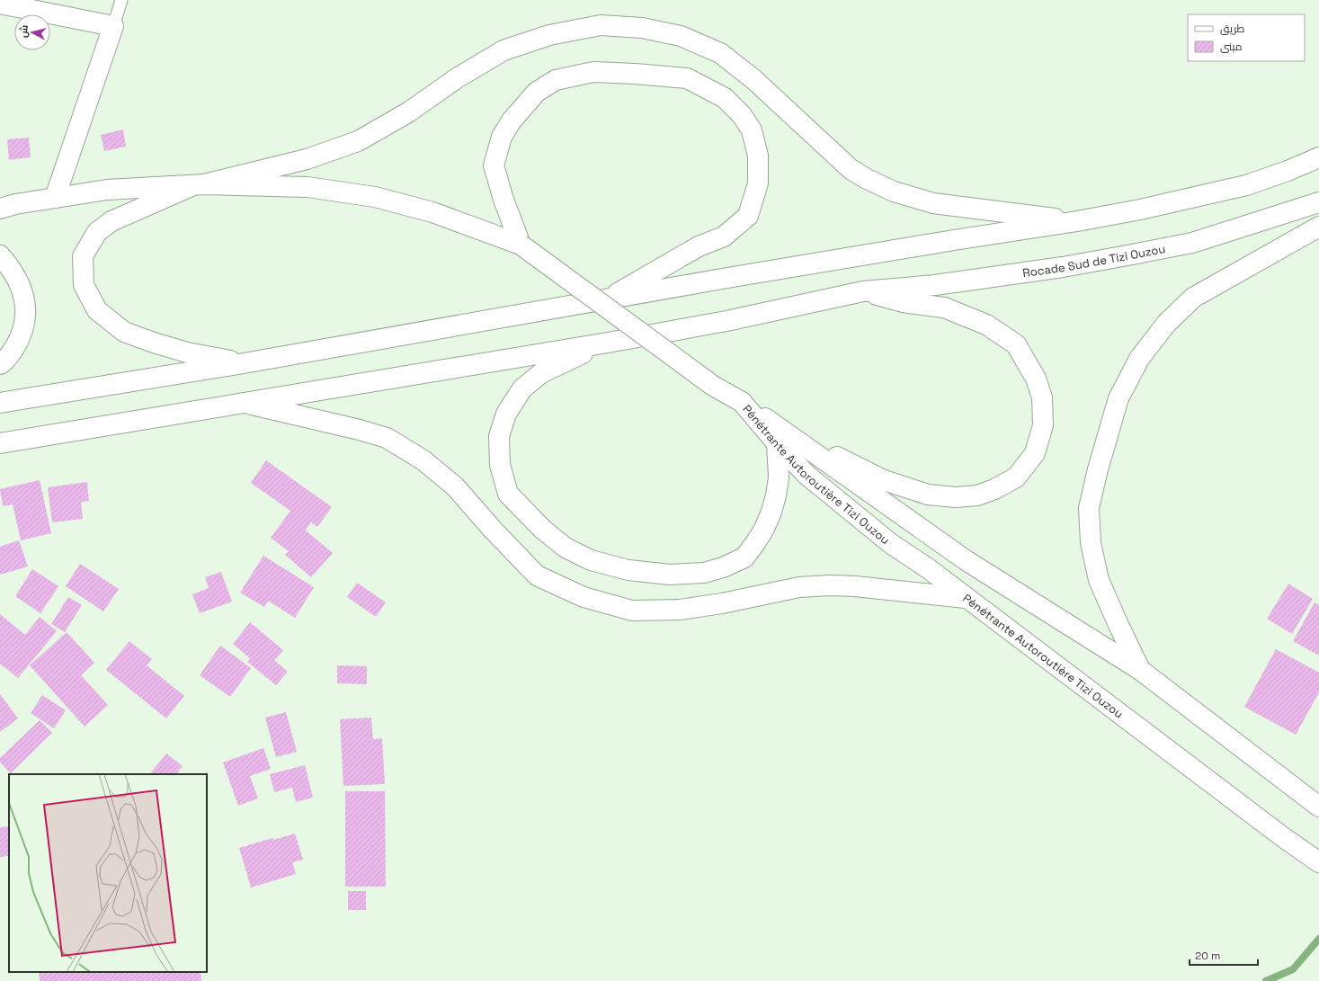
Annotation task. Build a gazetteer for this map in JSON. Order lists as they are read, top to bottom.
{
  "streets": {
    "main road": ["Rocade Sud de Tizi Ouzou", "Pénétrante Autoroutière Tizi Ouzou"]
  },
  "legend": ["طريق", "مبنى"],
  "scale_bar": "20 m",
  "north": "left"
}
